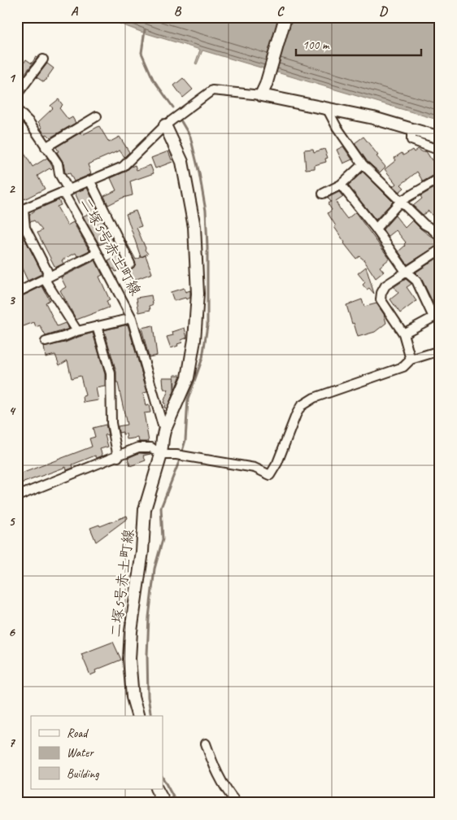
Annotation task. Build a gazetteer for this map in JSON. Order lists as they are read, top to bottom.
{
  "streets": {
    "street": ["二塚5号赤土町線"]
  },
  "legend": ["Road", "Water", "Building"],
  "scale_bar": "100 m",
  "grid": {
    "columns": [
      "A",
      "B",
      "C",
      "D"
    ],
    "rows": [
      "1",
      "2",
      "3",
      "4",
      "5",
      "6",
      "7"
    ]
  }
}
